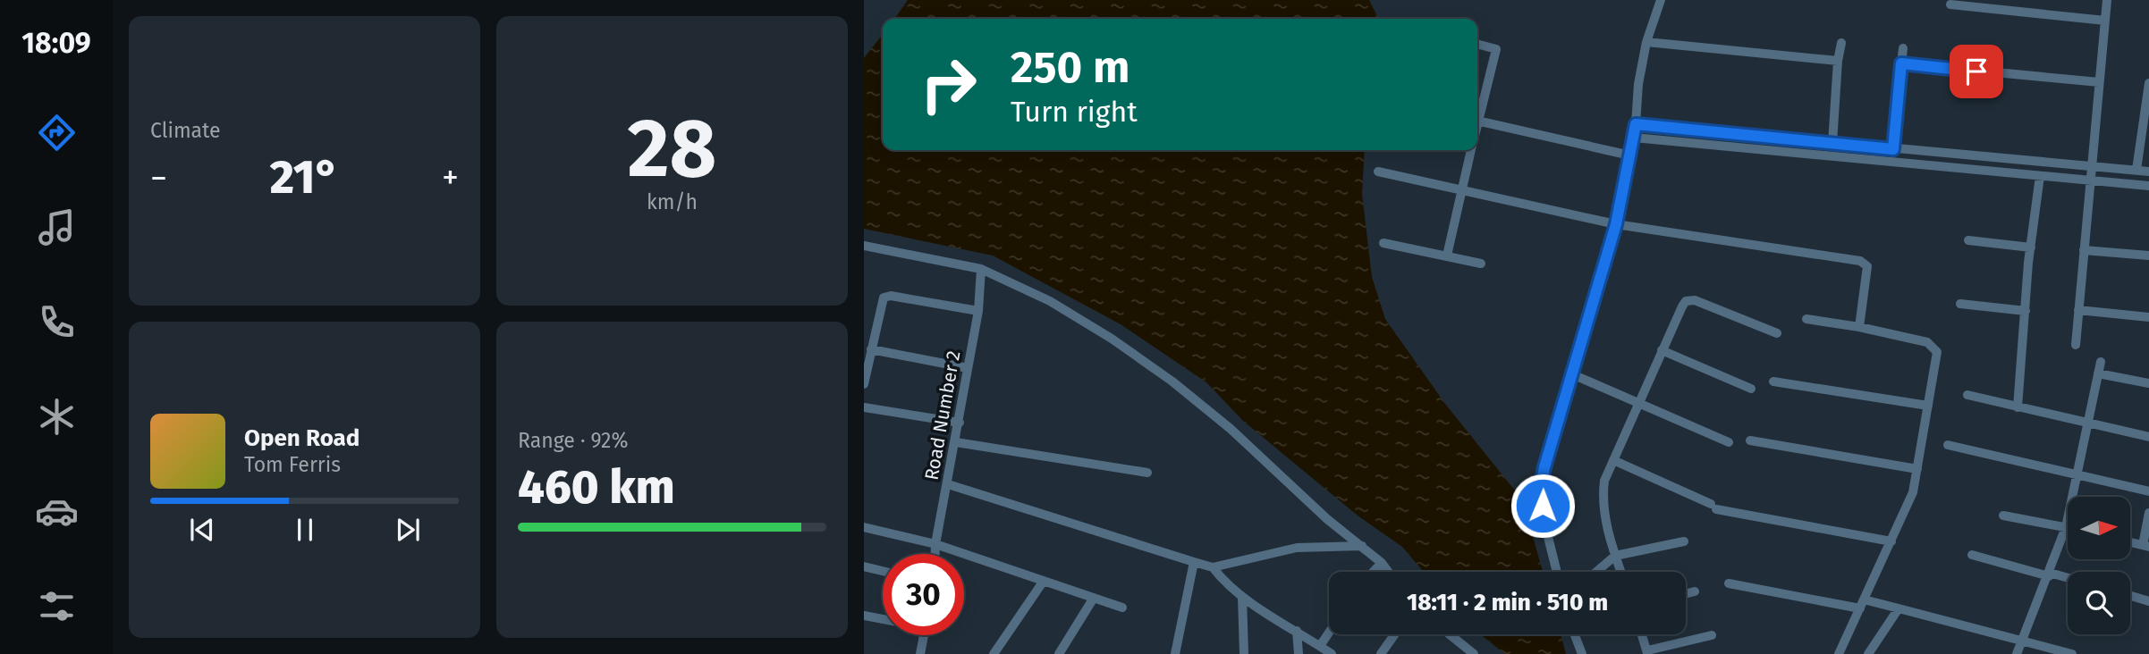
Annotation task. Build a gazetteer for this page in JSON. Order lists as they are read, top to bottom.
{
  "streets": {
    "street": ["Road Number 2"]
  },
  "north": "right",
  "page": {
    "tabs": "18:09",
    "tile": [
      "Climate",
      ["28", "km/h"],
      ["Range · 92%", "460 km"]
    ],
    "turn": ["250 m", "Turn right"],
    "heat": ["−", "21°", "+"],
    "song": ["Open Road", "Tom Ferris"],
    "limit": "30",
    "trip": "18:11 · 2 min · 510 m"
  }
}
